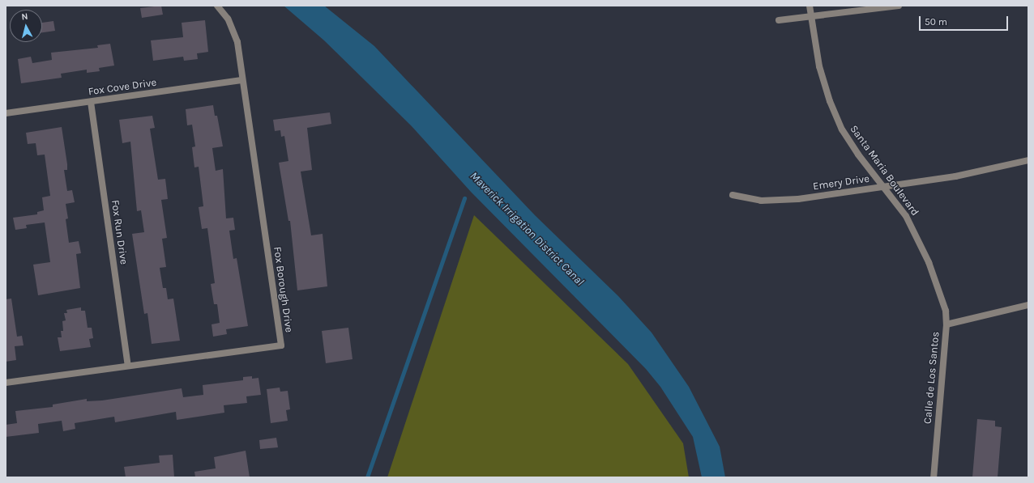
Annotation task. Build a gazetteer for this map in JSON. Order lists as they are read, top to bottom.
{
  "streets": {
    "street": [
      "Fox Cove Drive",
      "Santa Maria Boulevard",
      "Emery Drive",
      "Fox Run Drive",
      "Fox Borough Drive",
      "Calle de Los Santos"
    ]
  },
  "crossings": [
    ["Fox Cove Drive", "Fox Run Drive"],
    ["Fox Cove Drive", "Fox Borough Drive"],
    ["Santa Maria Boulevard", "Emery Drive"],
    ["Santa Maria Boulevard", "Calle de Los Santos"],
    ["Fox Run Drive", "Fox Borough Drive"]
  ],
  "water": ["Maverick Irrigation District Canal"],
  "scale_bar": "50 m",
  "north": "top"
}
